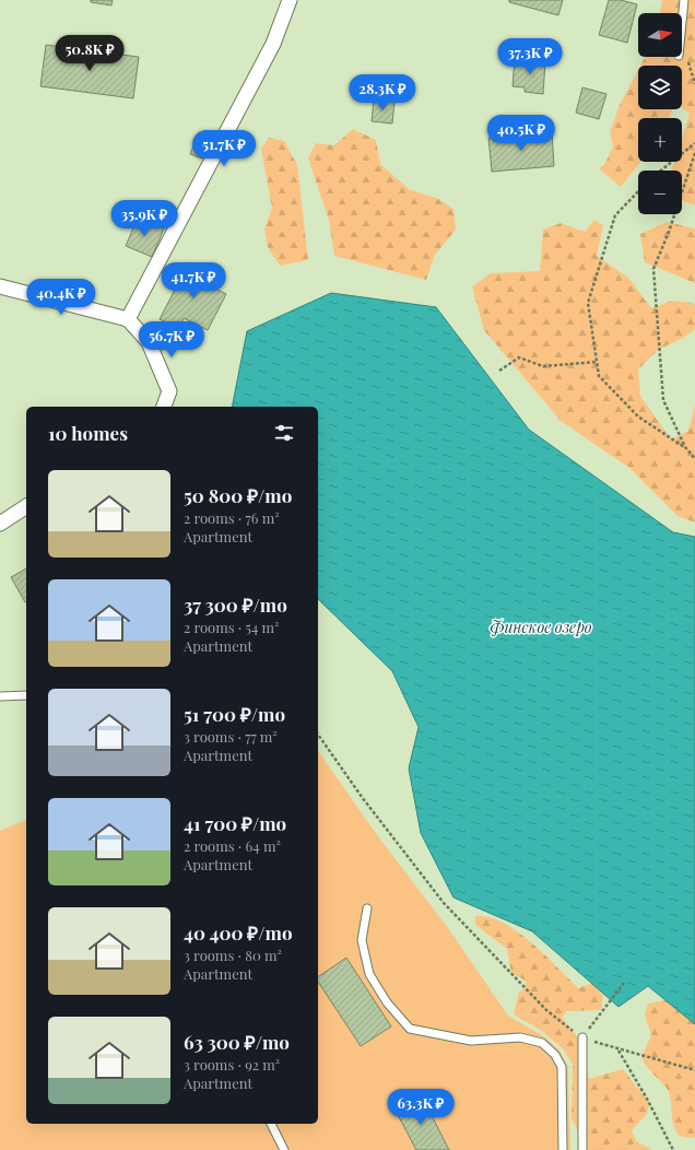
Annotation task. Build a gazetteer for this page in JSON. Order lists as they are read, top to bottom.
{
  "water": ["Финское озеро"],
  "north": "right",
  "page": {
    "map_buttons": ["+", "−"],
    "price": [
      "50.8K ₽",
      "37.3K ₽",
      "28.3K ₽",
      "40.5K ₽",
      "51.7K ₽",
      "35.9K ₽",
      "41.7K ₽",
      "40.4K ₽",
      "56.7K ₽",
      "63.3K ₽"
    ],
    "heading": "10 homes",
    "list": [
      {
        "name": "50 800 ₽/mo",
        "note": "2 rooms · 76 m² · Apartment"
      },
      {
        "name": "37 300 ₽/mo",
        "note": "2 rooms · 54 m² · Apartment"
      },
      {
        "name": "51 700 ₽/mo",
        "note": "3 rooms · 77 m² · Apartment"
      },
      {
        "name": "41 700 ₽/mo",
        "note": "2 rooms · 64 m² · Apartment"
      },
      {
        "name": "40 400 ₽/mo",
        "note": "3 rooms · 80 m² · Apartment"
      },
      {
        "name": "63 300 ₽/mo",
        "note": "3 rooms · 92 m² · Apartment"
      }
    ]
  }
}
